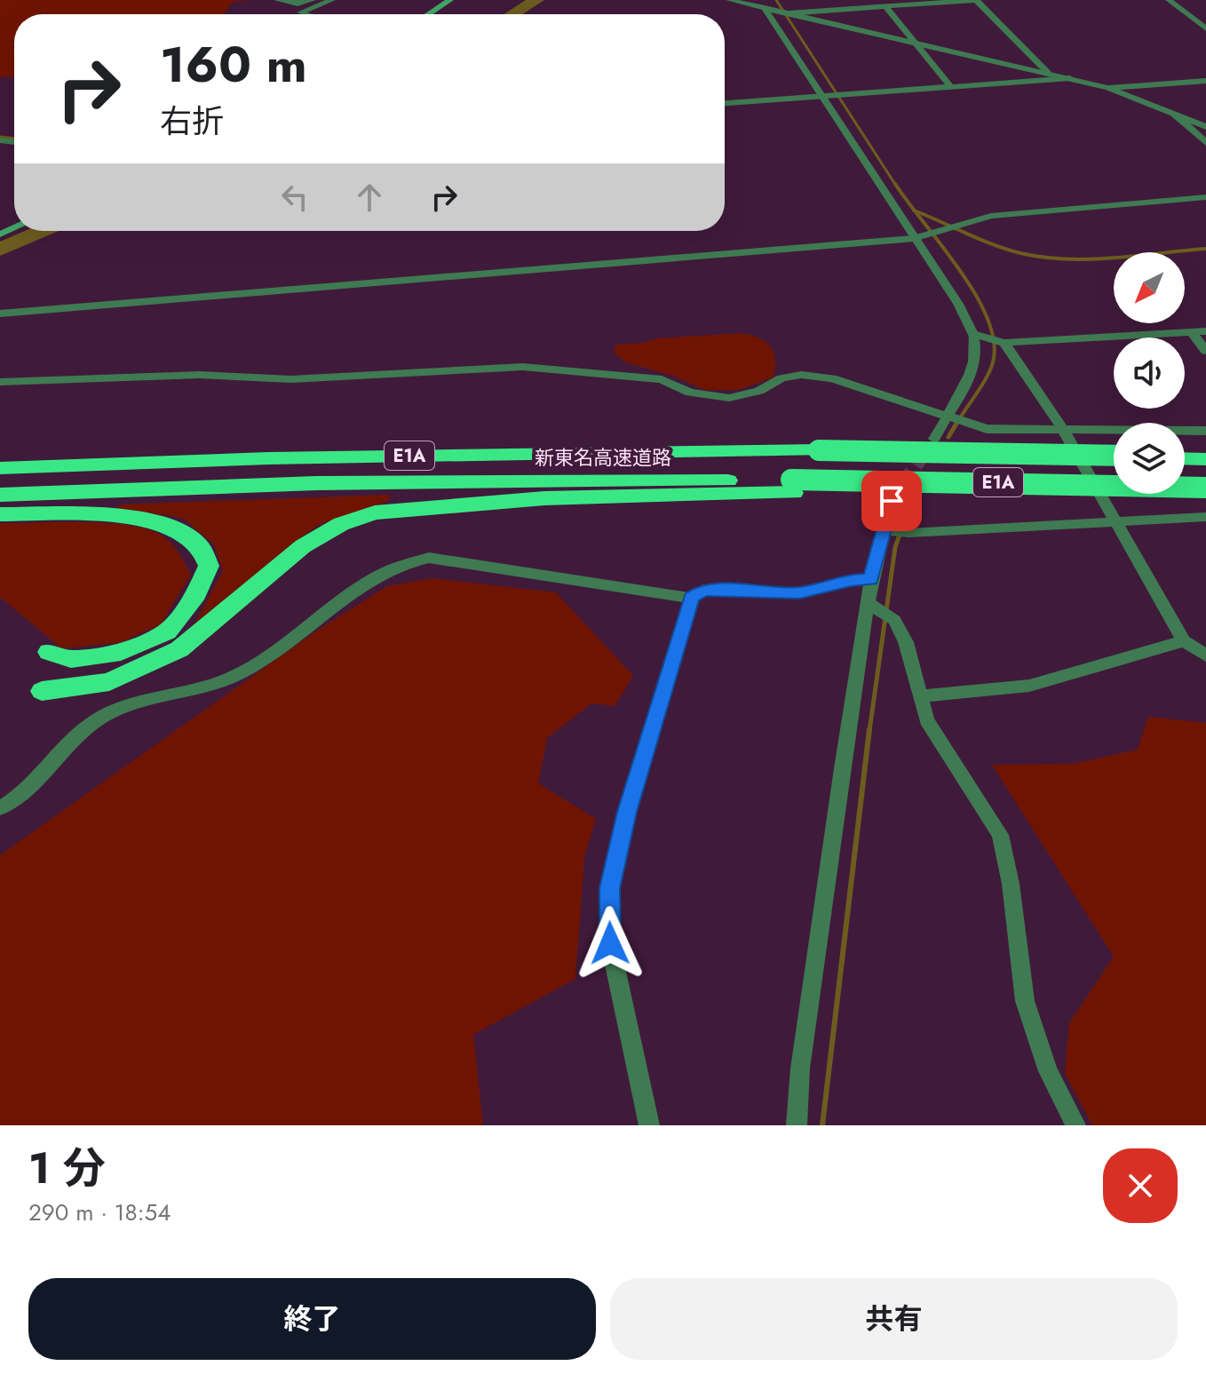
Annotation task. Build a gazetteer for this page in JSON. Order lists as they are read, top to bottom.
{
  "streets": {
    "highway": ["E1A", "新東名高速道路"]
  },
  "north": "bottom left",
  "page": {
    "turn": ["160 m", "右折"],
    "heading": ["1 分", "290 m · 18:54"],
    "buttons": ["終了", "共有"]
  }
}
